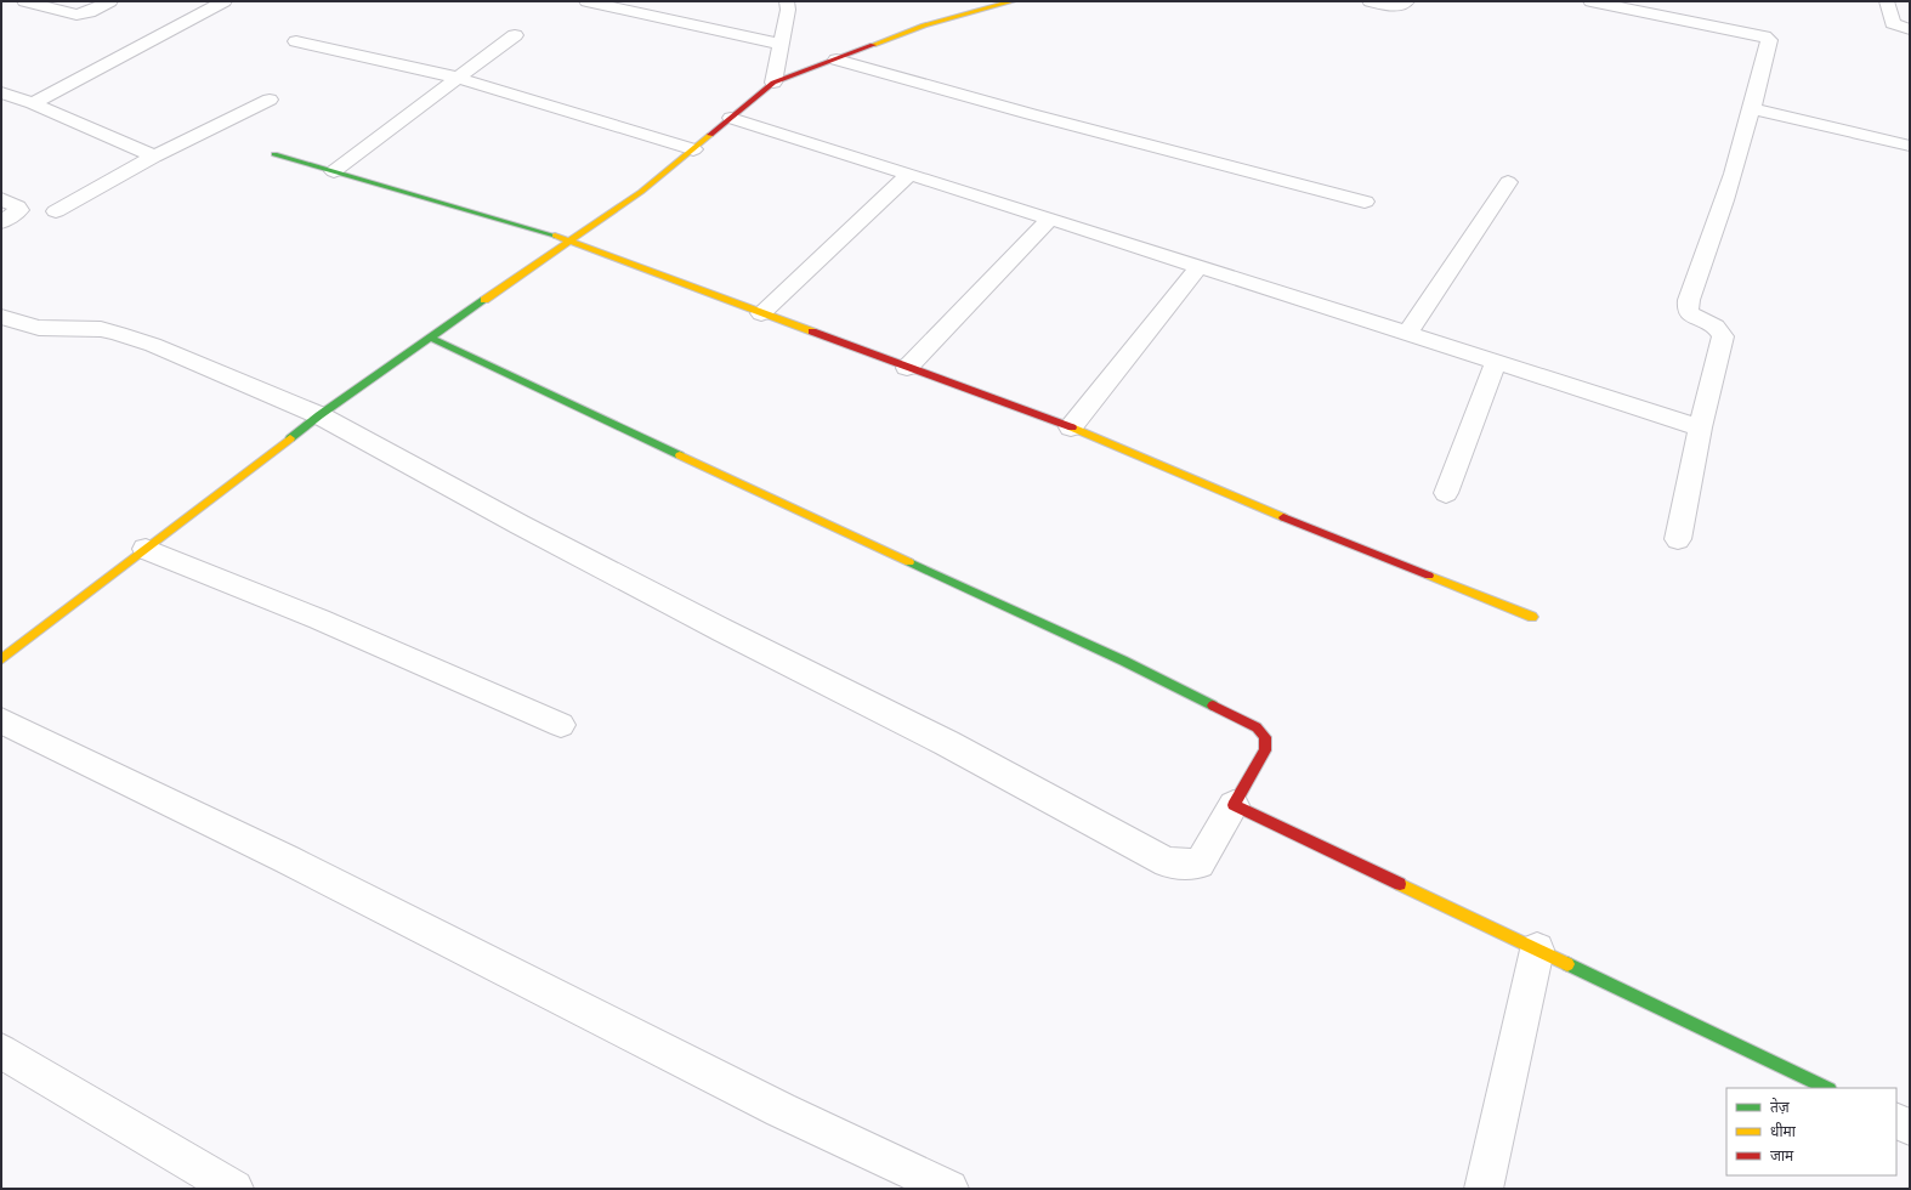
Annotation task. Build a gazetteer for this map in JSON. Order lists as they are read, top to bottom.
{
  "legend": ["तेज़", "धीमा", "जाम"]
}
